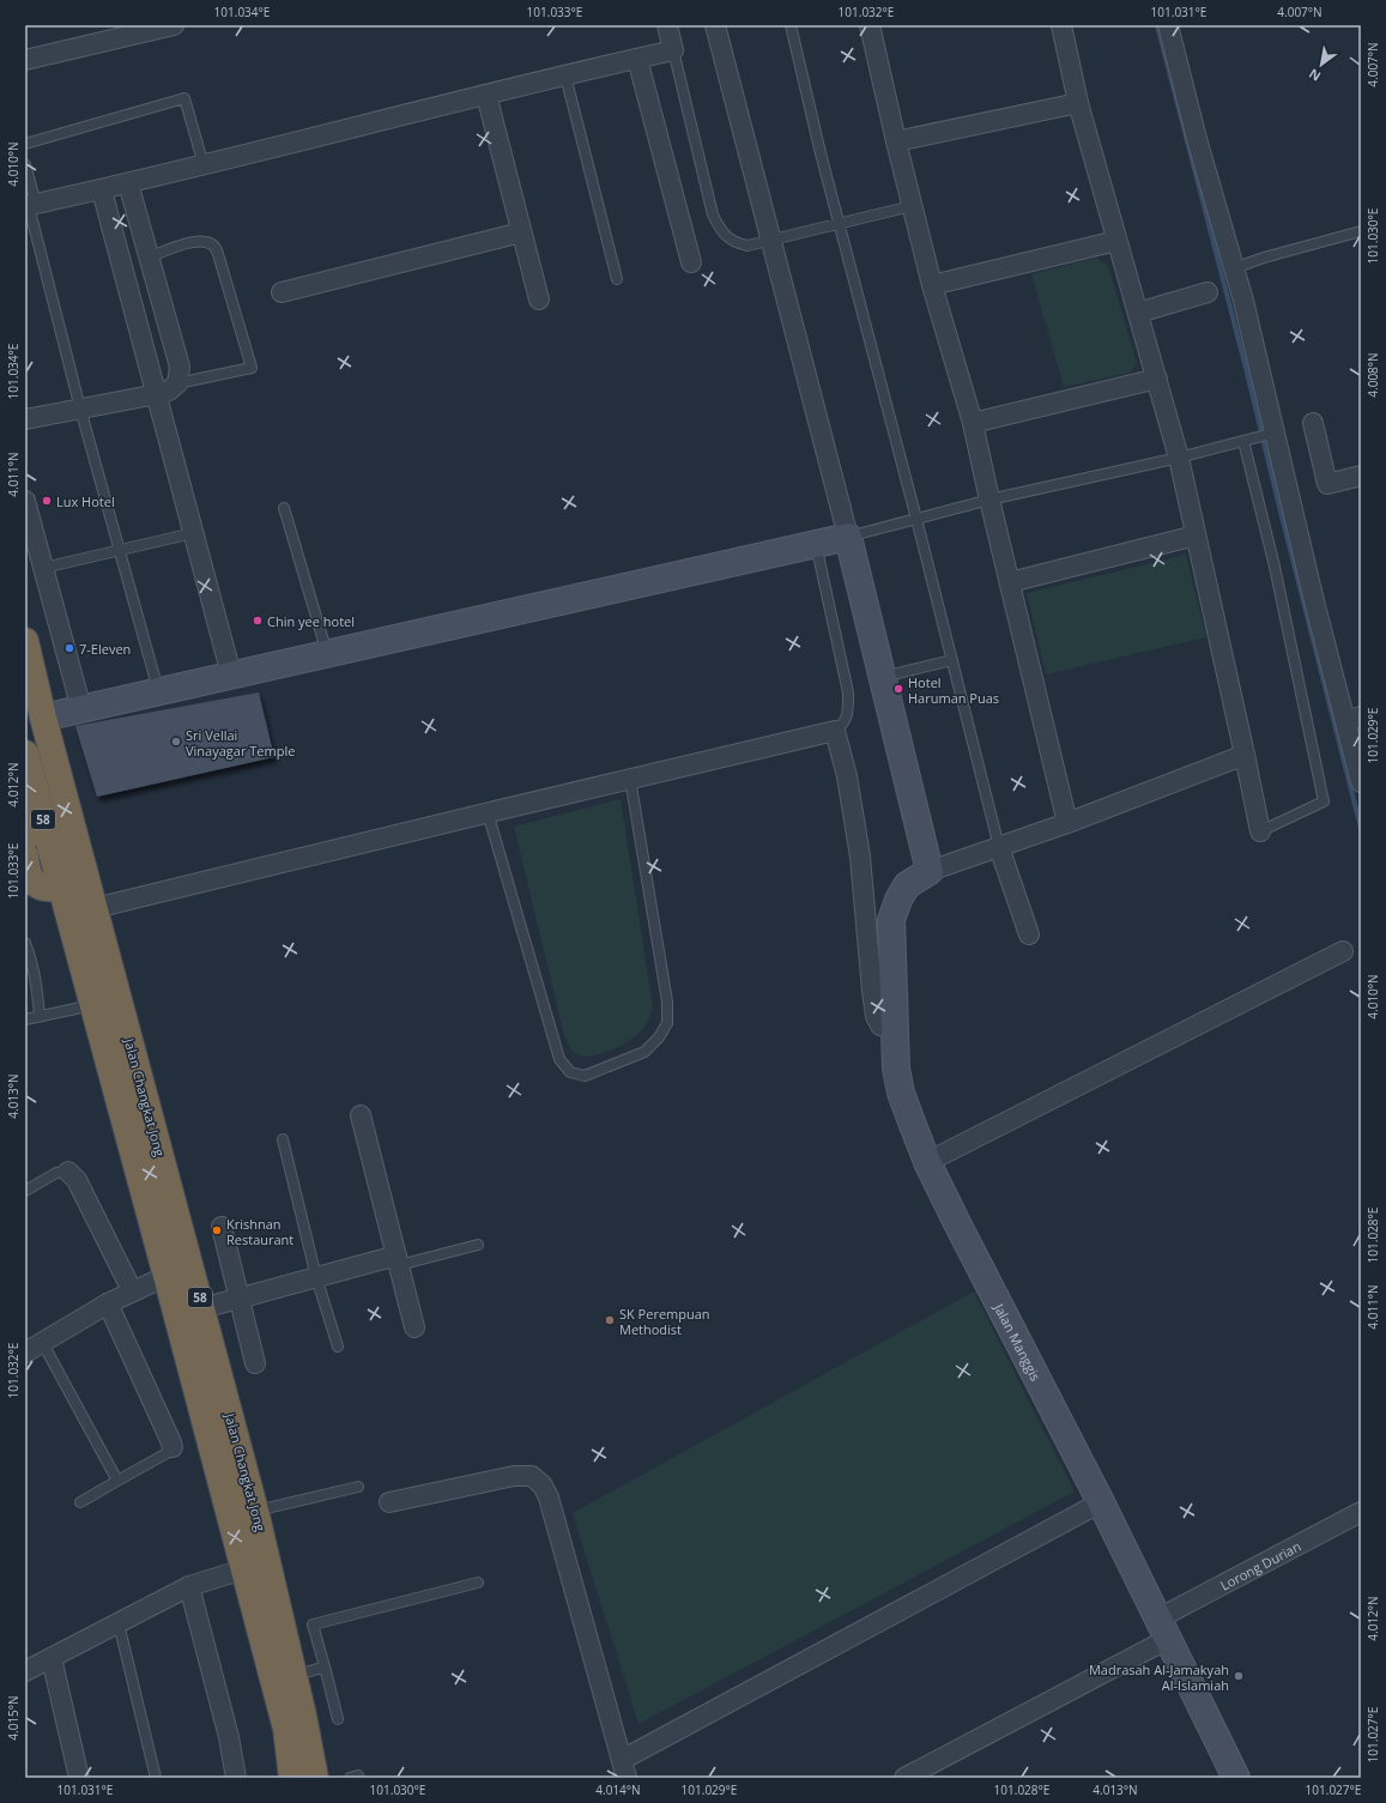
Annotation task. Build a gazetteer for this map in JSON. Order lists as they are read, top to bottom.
{
  "streets": {
    "highway": ["58", "Jalan Changkat Jong"],
    "street": ["Jalan Manggis", "Lorong Durian"]
  },
  "crossings": [
    ["Jalan Manggis", "Lorong Durian"]
  ],
  "places": [
    "Lux Hotel",
    "Chin yee hotel",
    "7-Eleven",
    "Hotel Haruman Puas",
    "Sri Vellai Vinayagar Temple",
    "Krishnan Restaurant",
    "SK Perempuan Methodist",
    "Madrasah Al-Jamakyah Al-Islamiah"
  ],
  "north": "bottom left",
  "coordinates": [
    "101.034°E",
    "101.033°E",
    "101.032°E",
    "101.031°E",
    "4.007°N",
    "4.010°N",
    "101.030°E",
    "4.008°N",
    "4.011°N",
    "101.029°E",
    "4.012°N",
    "4.013°N",
    "101.028°E",
    "4.015°N",
    "101.027°E",
    "4.014°N"
  ]
}
